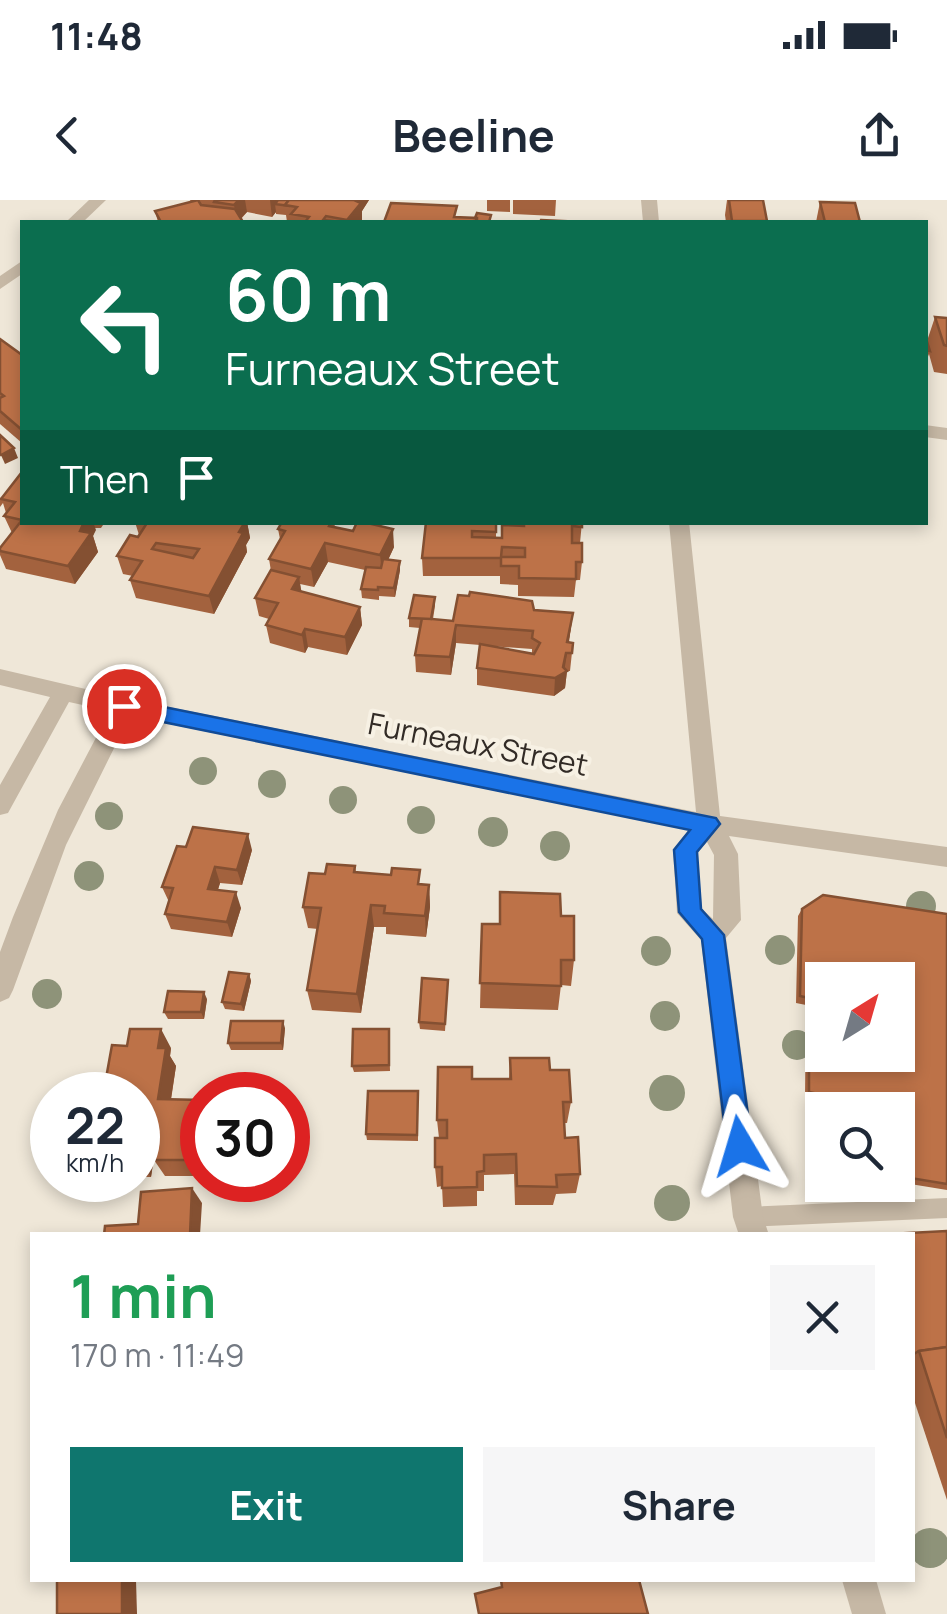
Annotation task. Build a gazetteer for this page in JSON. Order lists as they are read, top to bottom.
{
  "streets": {
    "street": ["Furneaux Street"]
  },
  "north": "top right",
  "page": {
    "status": "11:48",
    "header": "Beeline",
    "turn": ["60 m", "Furneaux Street"],
    "then": "Then",
    "speed": "22 km/h",
    "limit": "30",
    "heading": ["1 min", "170 m · 11:49"],
    "buttons": ["Exit", "Share"]
  }
}
